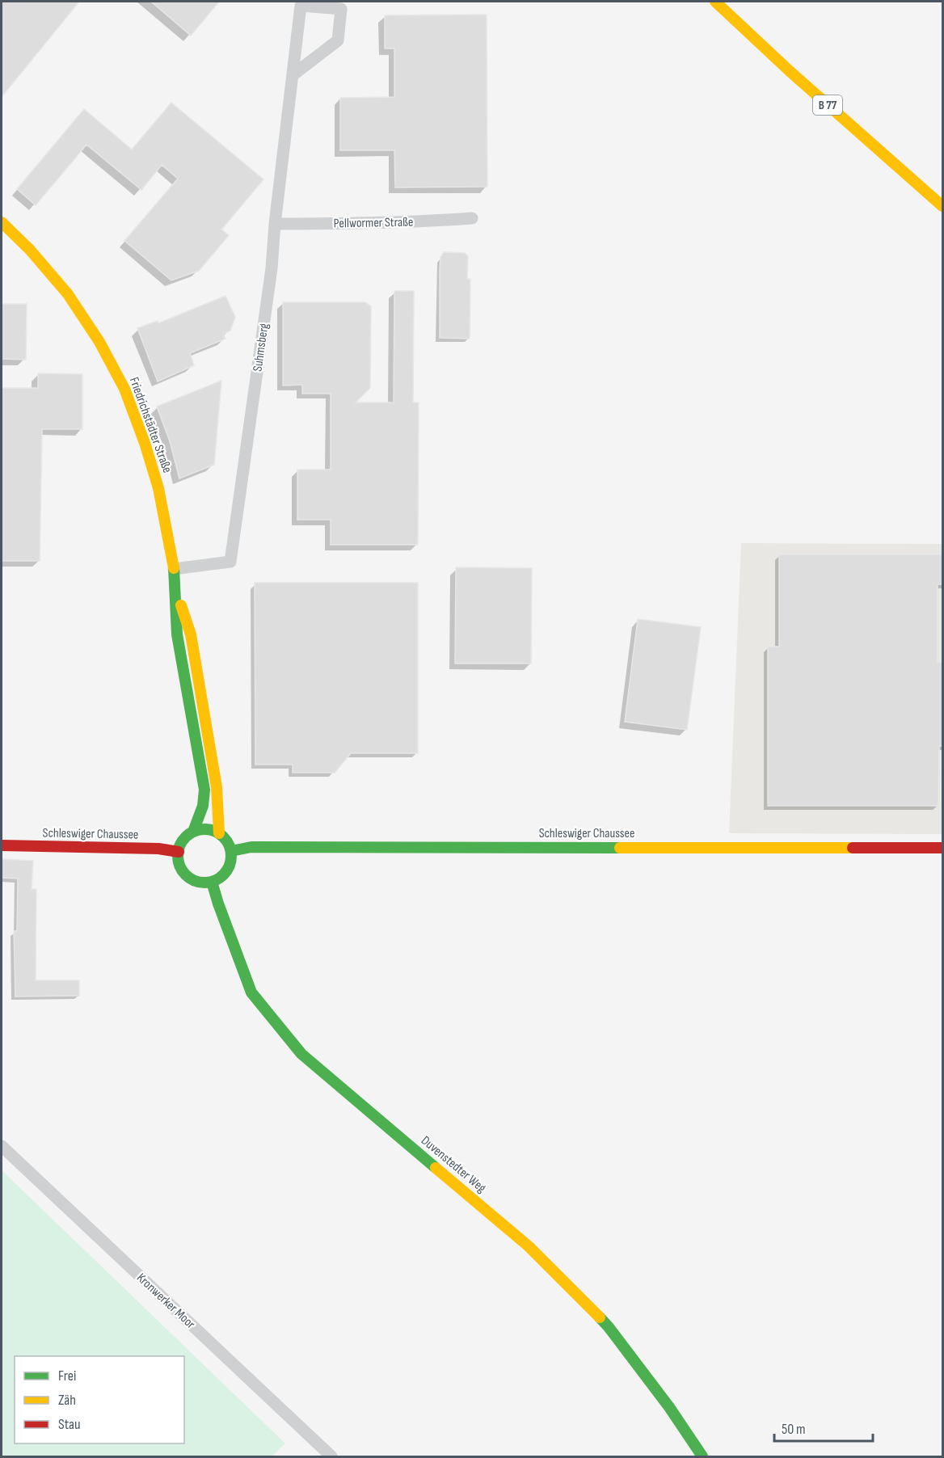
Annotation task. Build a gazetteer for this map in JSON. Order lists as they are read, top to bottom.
{
  "streets": {
    "street": [
      "B 77",
      "Pellwormer Straße",
      "Suhmsberg",
      "Friedrichstädter Straße",
      "Schleswiger Chaussee",
      "Duvenstedter Weg",
      "Kronwerker Moor"
    ]
  },
  "crossings": [
    ["Pellwormer Straße", "Suhmsberg"],
    ["Suhmsberg", "Friedrichstädter Straße"],
    ["Friedrichstädter Straße", "Schleswiger Chaussee"],
    ["Friedrichstädter Straße", "Duvenstedter Weg"],
    ["Schleswiger Chaussee", "Duvenstedter Weg"]
  ],
  "legend": ["Frei", "Zäh", "Stau"],
  "scale_bar": "50 m"
}
